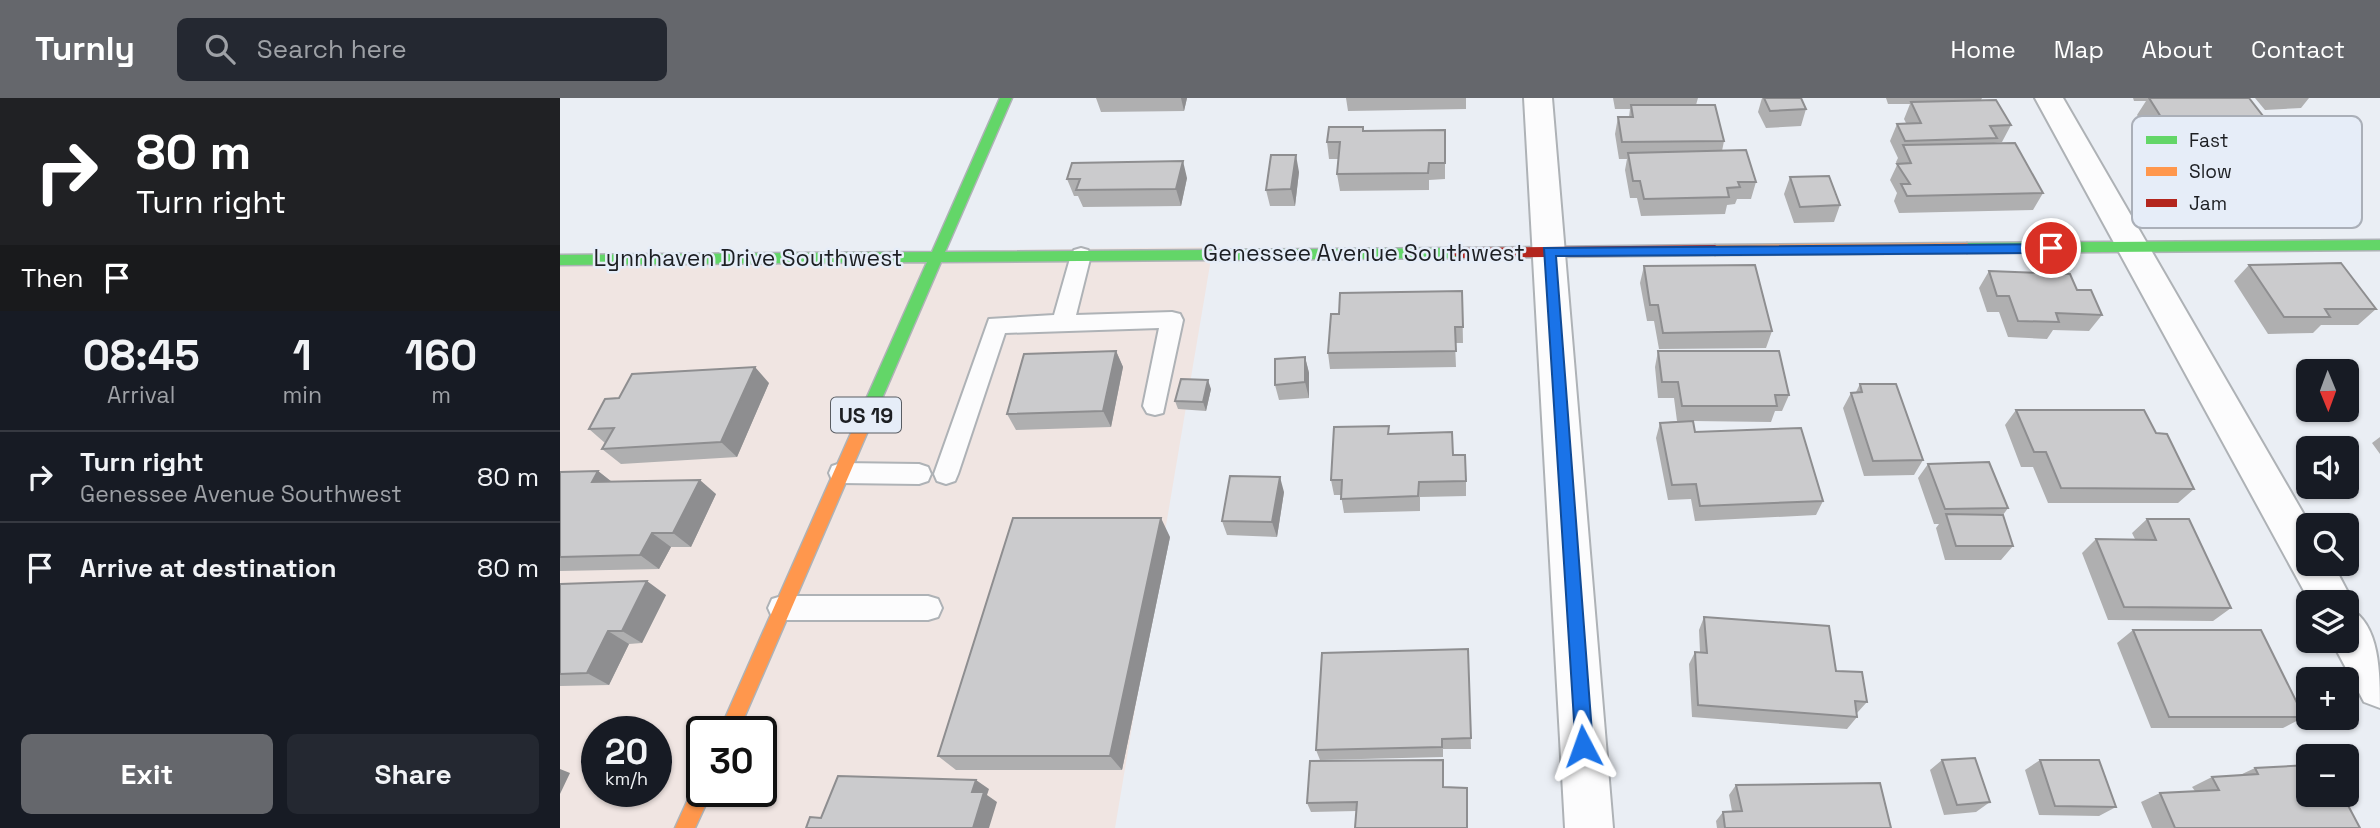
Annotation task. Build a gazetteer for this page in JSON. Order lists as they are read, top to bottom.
{
  "streets": {
    "street": ["Genessee Avenue Southwest", "Lynnhaven Drive Southwest", "US 19"]
  },
  "crossings": [
    ["Genessee Avenue Southwest", "Lynnhaven Drive Southwest"],
    ["Genessee Avenue Southwest", "US 19"],
    ["Lynnhaven Drive Southwest", "US 19"]
  ],
  "legend": ["Fast", "Slow", "Jam"],
  "north": "bottom",
  "page": {
    "header": "Turnly",
    "search": "Search here",
    "nav": [
      "Home",
      "Map",
      "About",
      "Contact"
    ],
    "turn": ["80 m", "Turn right"],
    "then": "Then",
    "eta": [
      "08:45",
      "Arrival",
      "1",
      "min",
      "160",
      "m"
    ],
    "map_buttons": ["+", "−"],
    "list": [
      {
        "name": "Turn right",
        "note": "Genessee Avenue Southwest",
        "value": "80 m"
      },
      {
        "name": "Arrive at destination",
        "value": "80 m"
      }
    ],
    "speed": "20 km/h",
    "limit": "30",
    "buttons": ["Exit", "Share"]
  }
}
